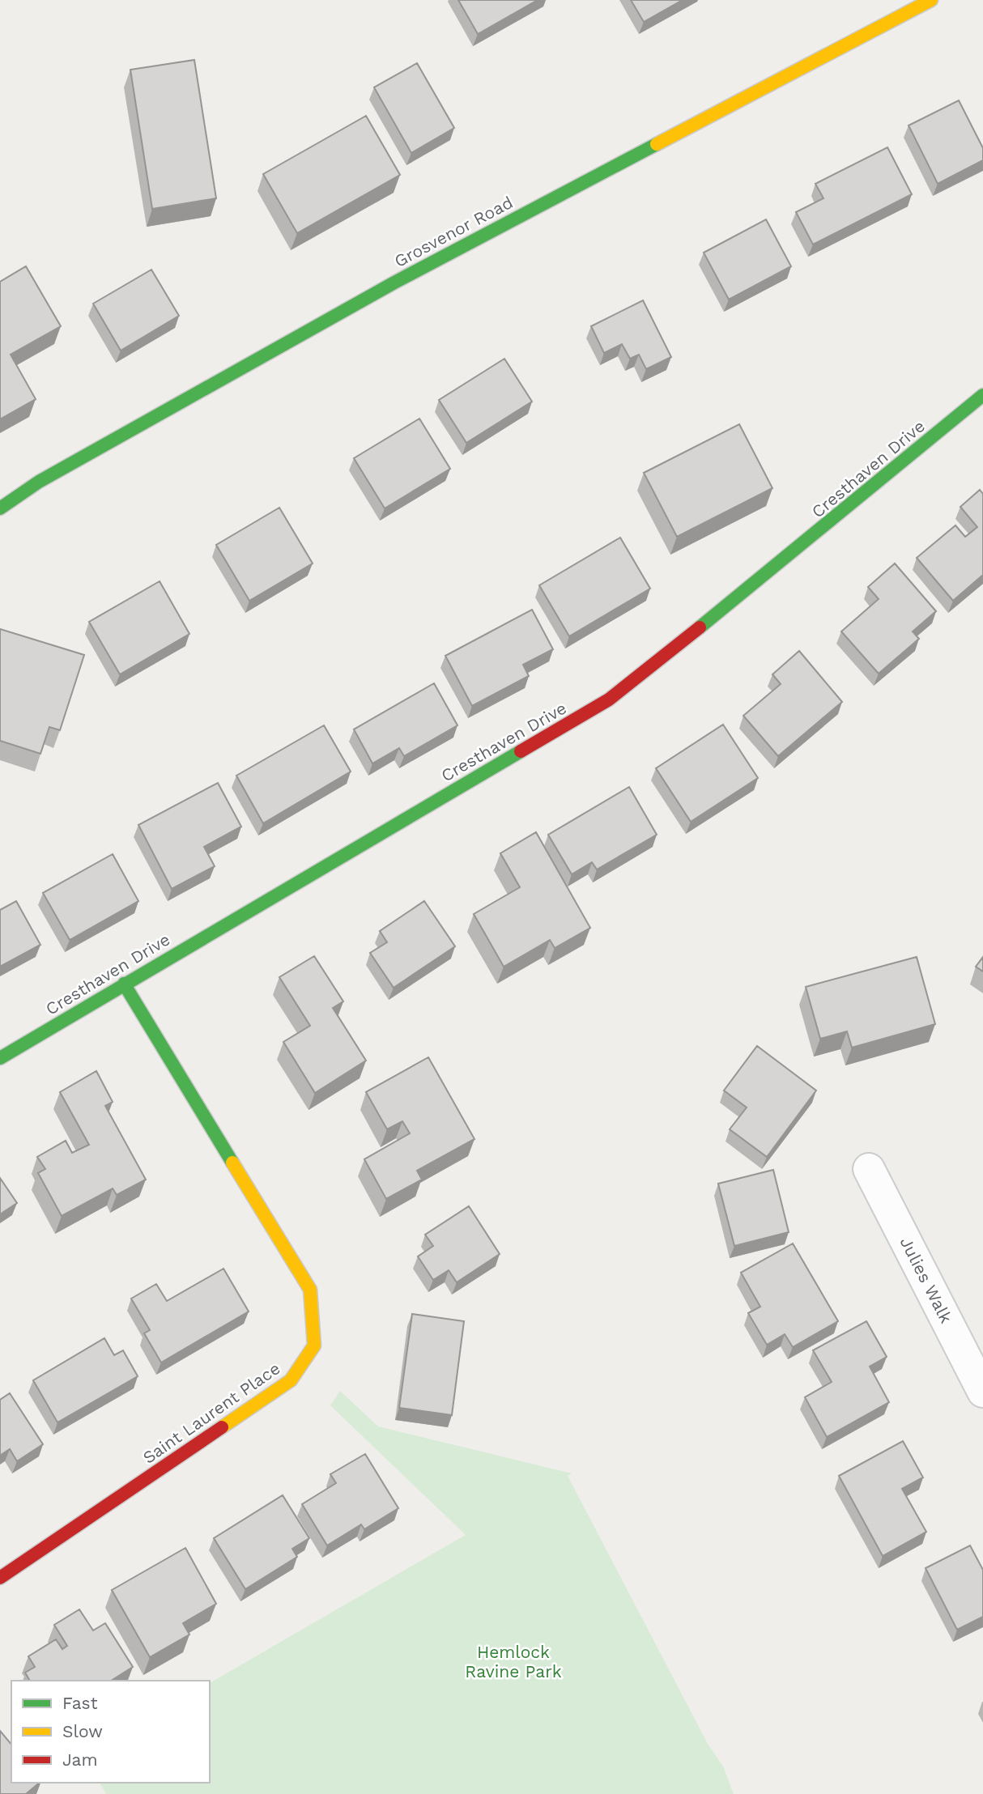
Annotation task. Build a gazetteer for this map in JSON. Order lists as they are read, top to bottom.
{
  "streets": {
    "street": [
      "Grosvenor Road",
      "Cresthaven Drive",
      "Julies Walk",
      "Saint Laurent Place"
    ]
  },
  "crossings": [
    ["Cresthaven Drive", "Saint Laurent Place"]
  ],
  "parks": ["Hemlock Ravine Park"],
  "legend": ["Fast", "Slow", "Jam"]
}
